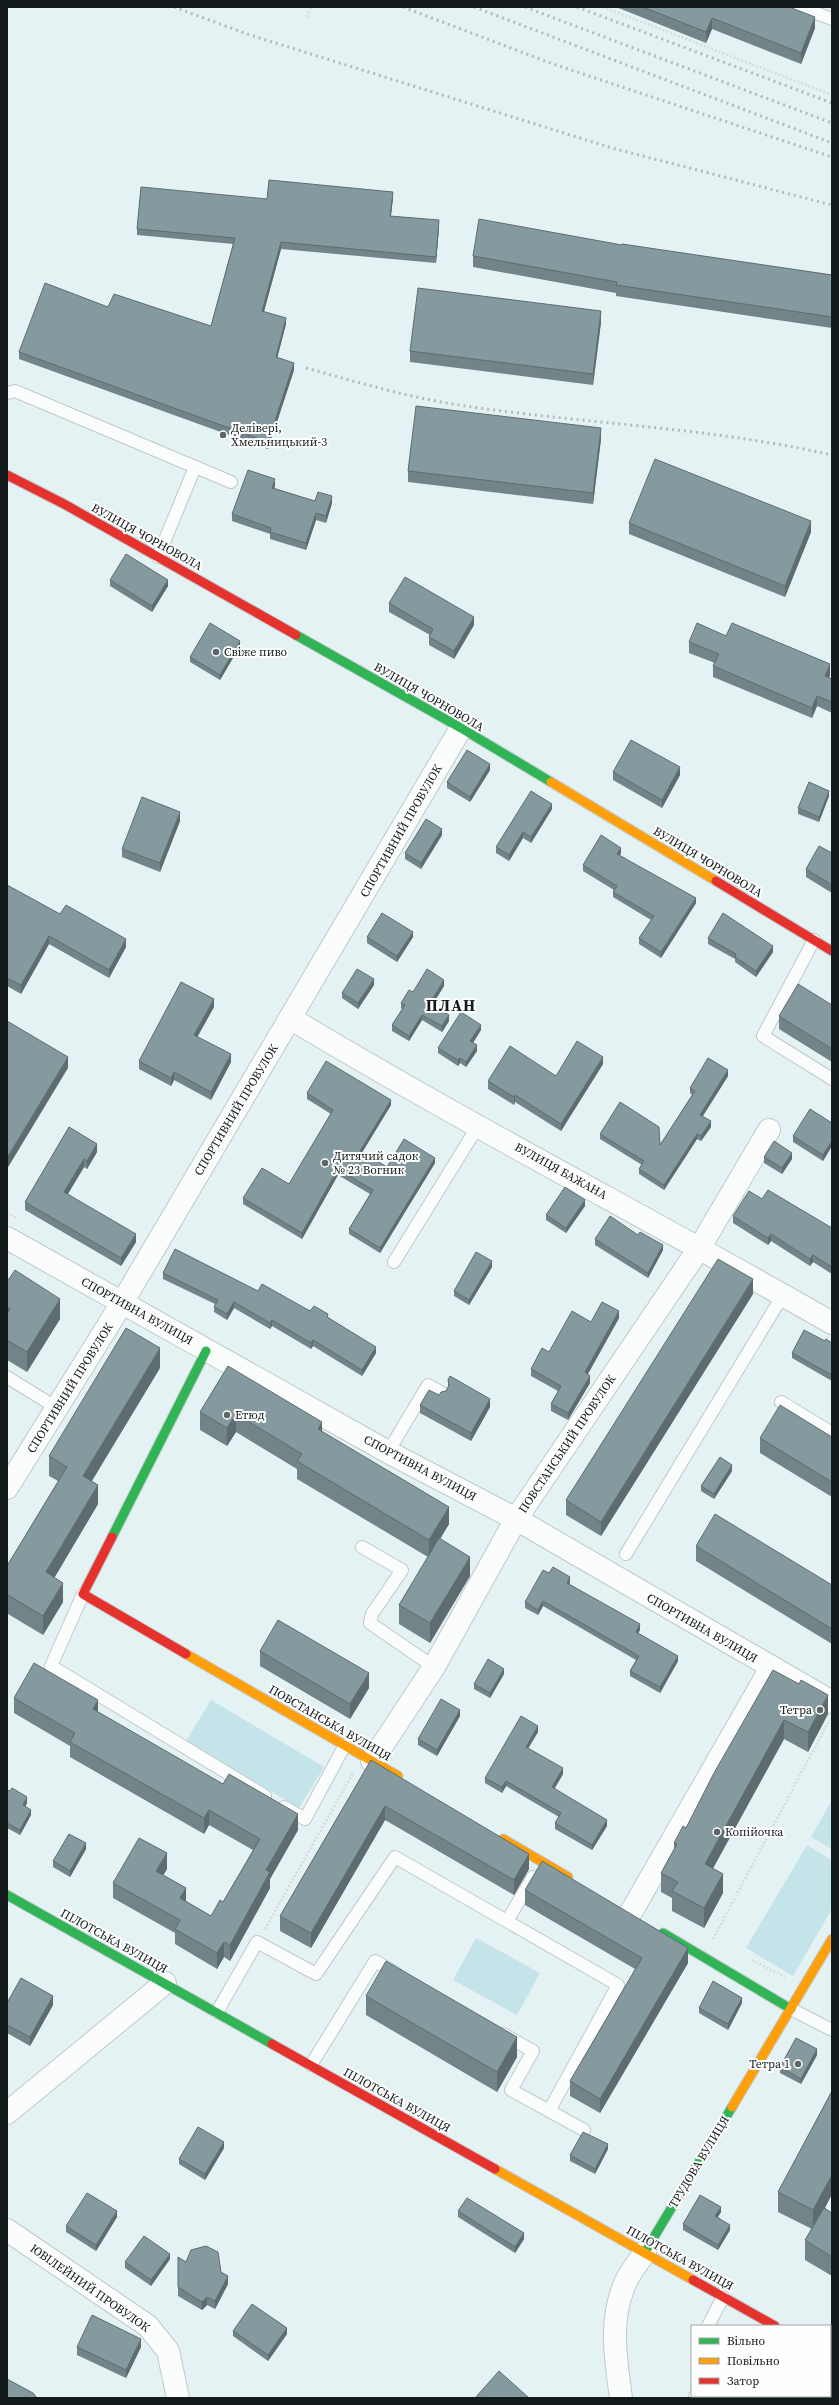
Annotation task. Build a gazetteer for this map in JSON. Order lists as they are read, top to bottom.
{
  "streets": {
    "street": [
      "ВУЛИЦЯ ЧОРНОВОЛА",
      "СПОРТИВНИЙ ПРОВУЛОК",
      "ВУЛИЦЯ БАЖАНА",
      "СПОРТИВНА ВУЛИЦЯ",
      "ПОВСТАНСЬКИЙ ПРОВУЛОК",
      "ПОВСТАНСЬКА ВУЛИЦЯ",
      "ПІЛОТСЬКА ВУЛИЦЯ",
      "ТРУДОВА ВУЛИЦЯ",
      "ЮВІЛЕЙНИЙ ПРОВУЛОК"
    ]
  },
  "crossings": [
    ["ВУЛИЦЯ ЧОРНОВОЛА", "СПОРТИВНИЙ ПРОВУЛОК"],
    ["СПОРТИВНИЙ ПРОВУЛОК", "ВУЛИЦЯ БАЖАНА"],
    ["СПОРТИВНИЙ ПРОВУЛОК", "СПОРТИВНА ВУЛИЦЯ"],
    ["ВУЛИЦЯ БАЖАНА", "ПОВСТАНСЬКИЙ ПРОВУЛОК"],
    ["СПОРТИВНА ВУЛИЦЯ", "ПОВСТАНСЬКИЙ ПРОВУЛОК"],
    ["ПОВСТАНСЬКИЙ ПРОВУЛОК", "ПОВСТАНСЬКА ВУЛИЦЯ"],
    ["ПІЛОТСЬКА ВУЛИЦЯ", "ТРУДОВА ВУЛИЦЯ"]
  ],
  "districts": ["ПЛАН"],
  "places": [
    "Делівері, Хмельницький-3",
    "Свіже пиво",
    "Дитячий садок № 23 Вогник",
    "Етюд",
    "Тетра",
    "Копійочка",
    "Тетра 1"
  ],
  "legend": ["Вільно", "Повільно", "Затор"]
}
